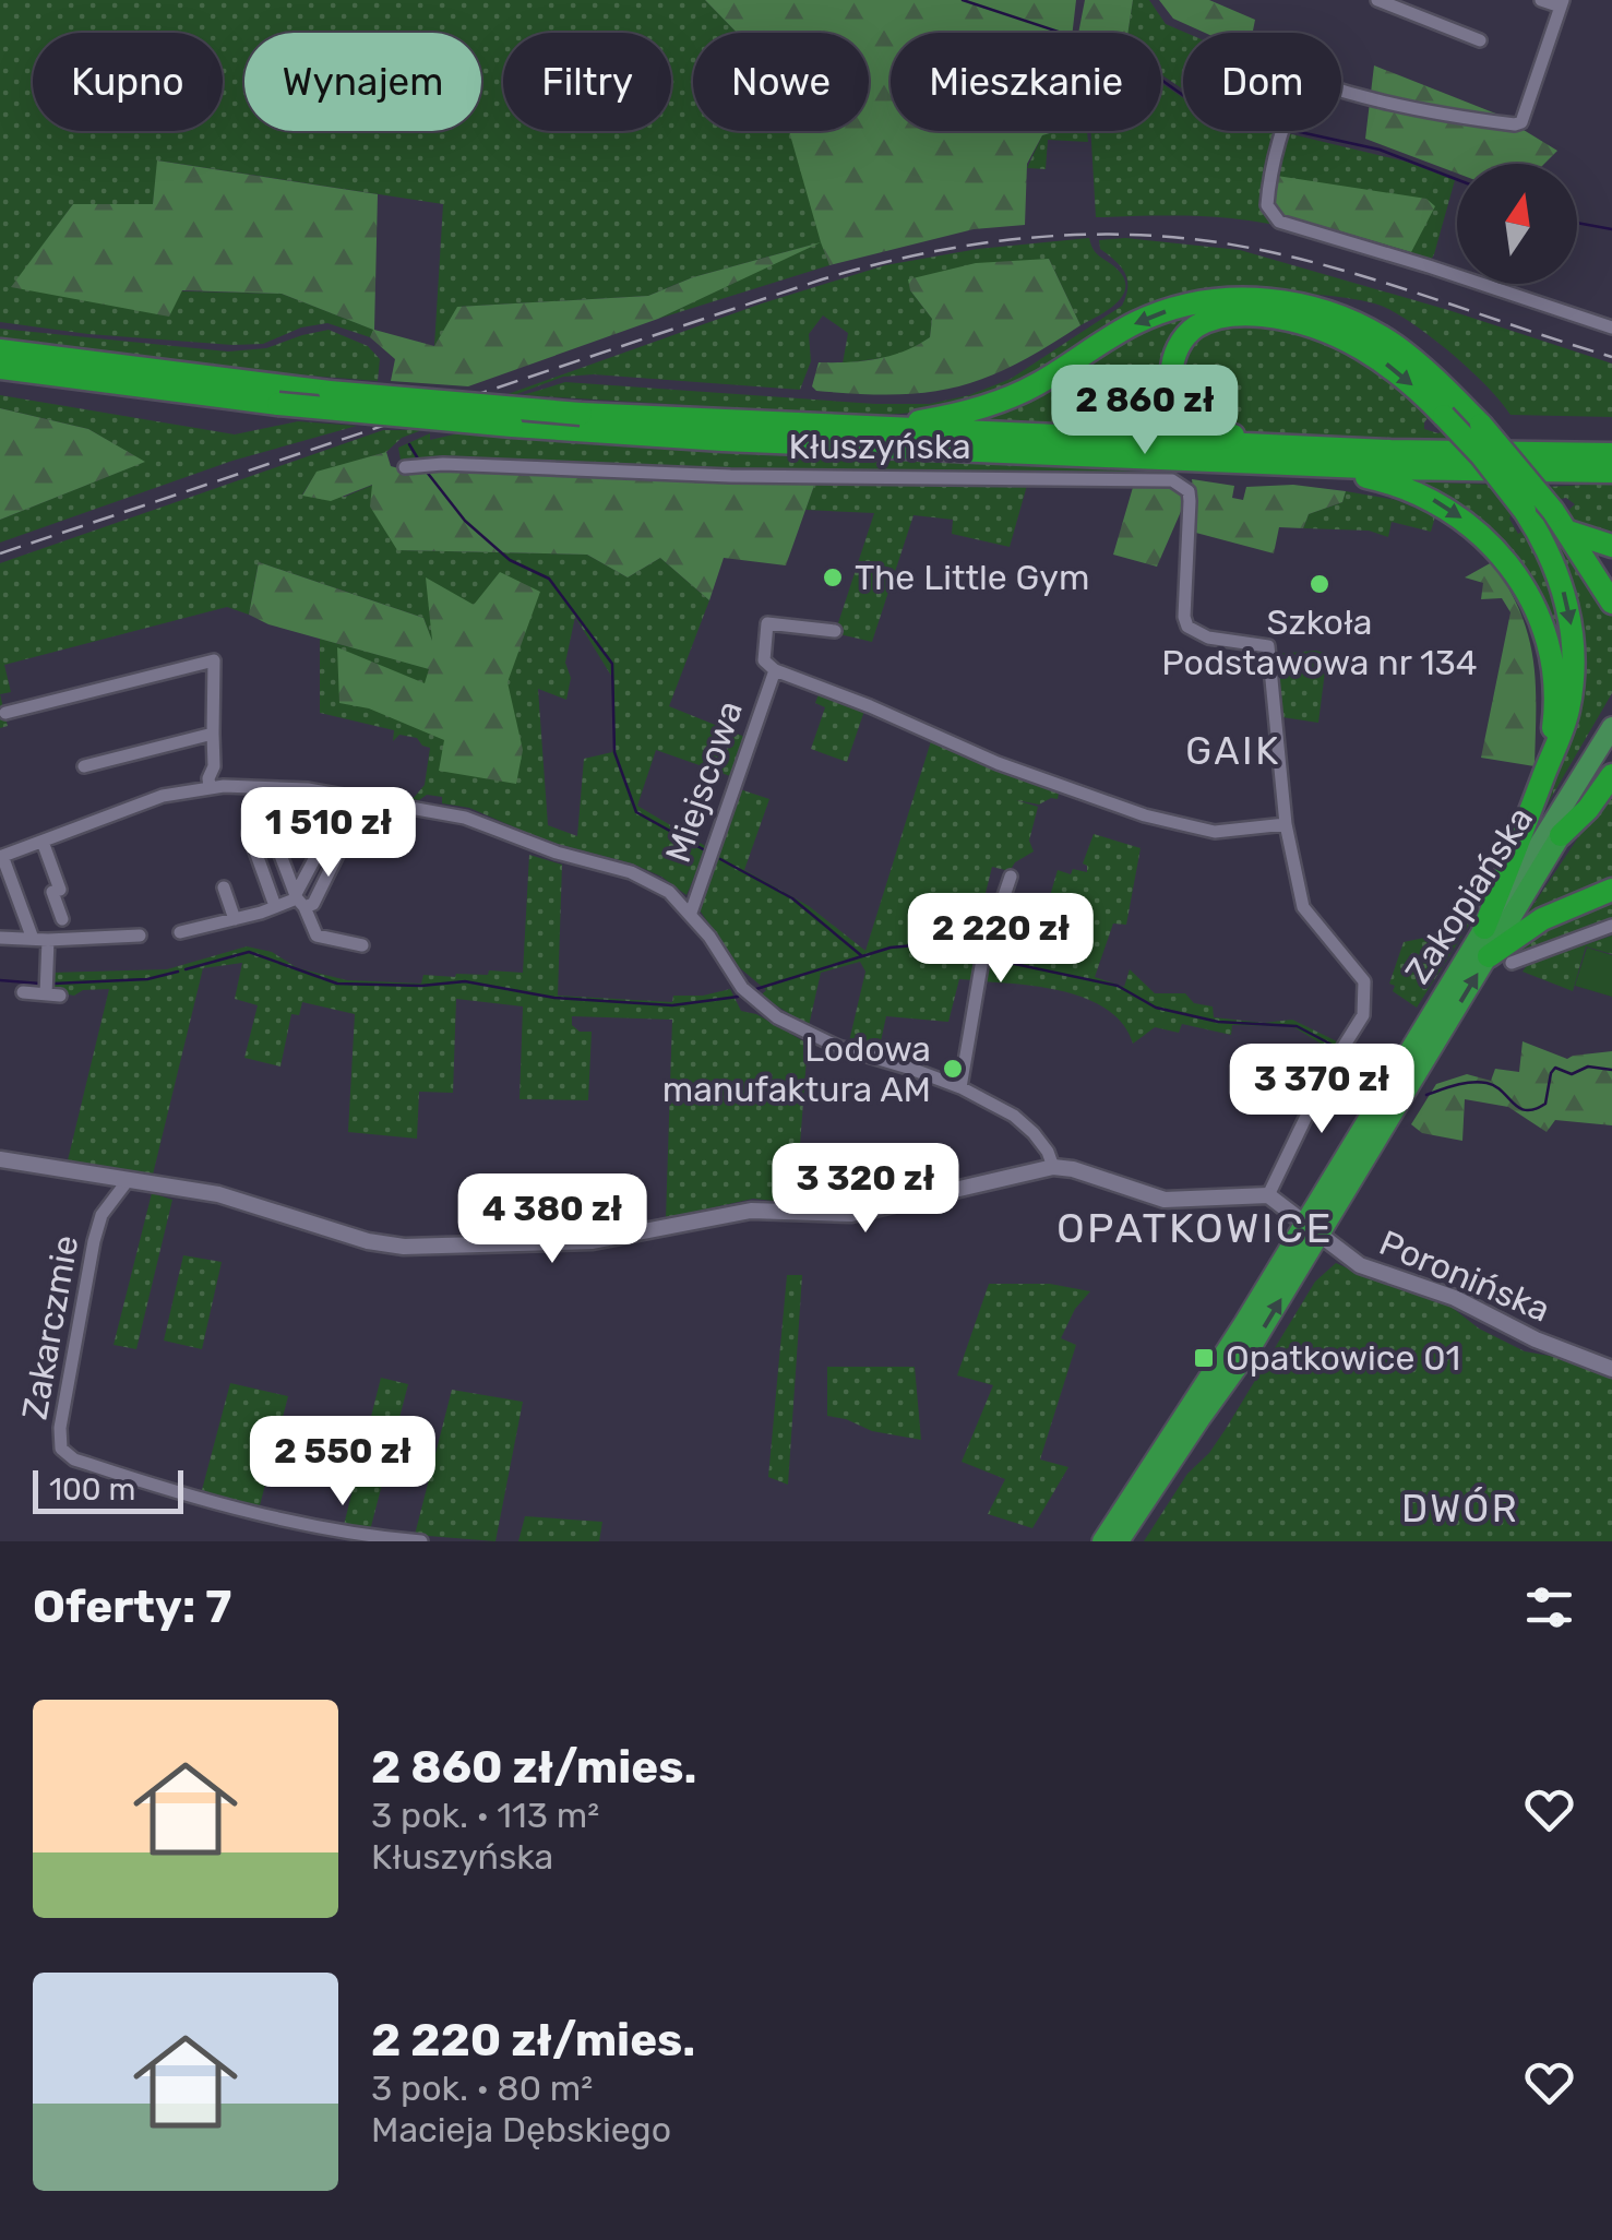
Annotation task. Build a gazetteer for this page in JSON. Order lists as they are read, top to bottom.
{
  "streets": {
    "highway": ["Zakopiańska"],
    "street": [
      "Kłuszyńska",
      "Miejscowa",
      "Poronińska",
      "Zakarczmie"
    ]
  },
  "crossings": [
    ["Kłuszyńska", "Poronińska"],
    ["Zakopiańska", "Poronińska"]
  ],
  "one_way": ["Zakopiańska"],
  "districts": ["GAIK", "OPATKOWICE", "DWÓR"],
  "places": {
    "other": ["The Little Gym", "Szkoła Podstawowa nr 134", "Lodowa manufaktura AM"],
    "transit": ["Opatkowice 01"]
  },
  "scale_bar": "100 m",
  "north": "top",
  "page": {
    "chip": [
      "Kupno",
      "Wynajem",
      "Filtry",
      "Nowe",
      "Mieszkanie",
      "Dom"
    ],
    "price": [
      "2 860 zł",
      "1 510 zł",
      "2 220 zł",
      "3 370 zł",
      "3 320 zł",
      "4 380 zł",
      "2 550 zł"
    ],
    "scale": "100 m",
    "heading": "Oferty: 7",
    "list": [
      {
        "name": "2 860 zł/mies.",
        "note": "3 pok. · 113 m² · Kłuszyńska"
      },
      {
        "name": "2 220 zł/mies.",
        "note": "3 pok. · 80 m² · Macieja Dębskiego"
      }
    ]
  }
}
